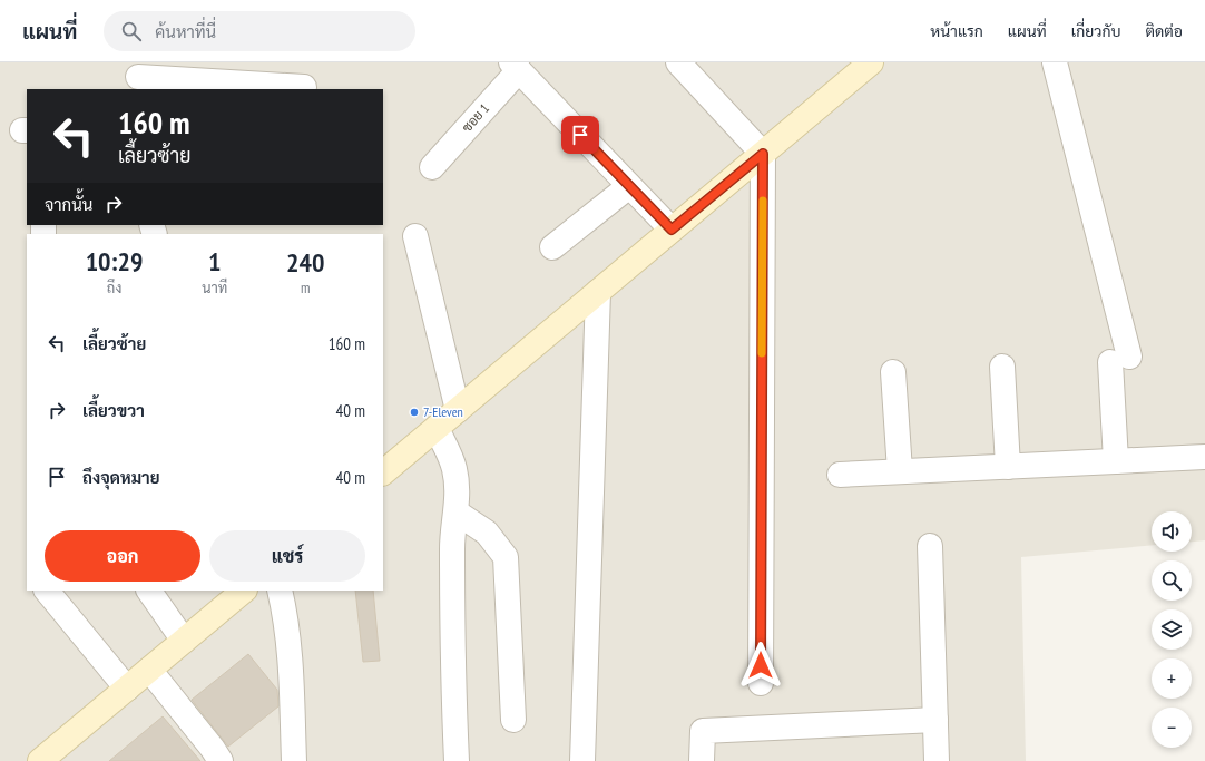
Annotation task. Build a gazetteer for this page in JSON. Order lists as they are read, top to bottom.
{
  "streets": {
    "street": ["ซอย 1"]
  },
  "places": ["7-Eleven"],
  "page": {
    "header": "แผนที่",
    "search": "ค้นหาที่นี่",
    "nav": [
      "หน้าแรก",
      "แผนที่",
      "เกี่ยวกับ",
      "ติดต่อ"
    ],
    "turn": ["160 m", "เลี้ยวซ้าย"],
    "then": "จากนั้น",
    "eta": [
      "10:29",
      "ถึง",
      "1",
      "นาที",
      "240",
      "m"
    ],
    "list": [
      {
        "name": "เลี้ยวซ้าย",
        "value": "160 m"
      },
      {
        "name": "เลี้ยวขวา",
        "value": "40 m"
      },
      {
        "name": "ถึงจุดหมาย",
        "value": "40 m"
      }
    ],
    "map_buttons": ["+", "−"],
    "buttons": ["ออก", "แชร์"]
  }
}
